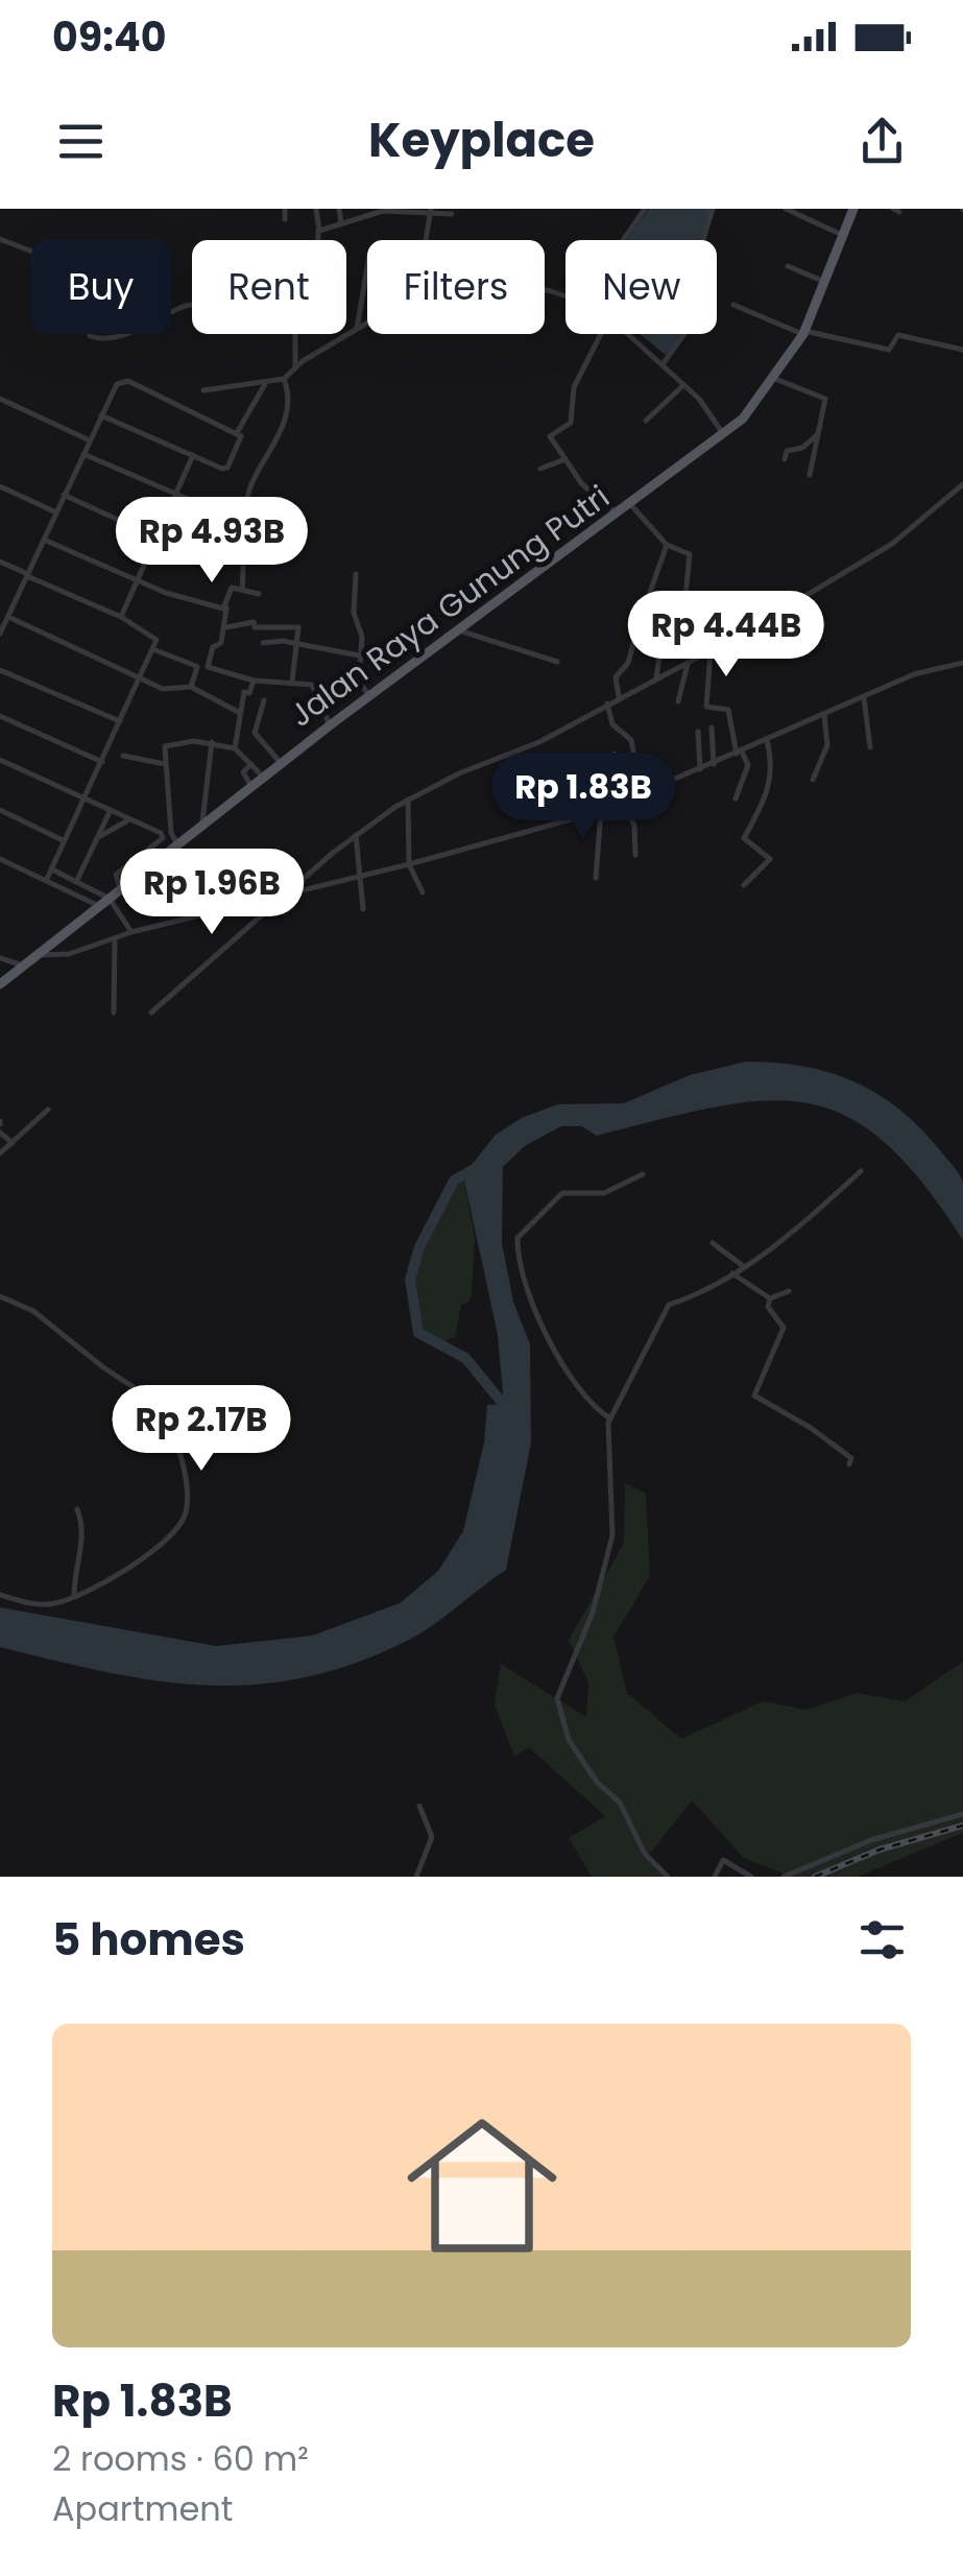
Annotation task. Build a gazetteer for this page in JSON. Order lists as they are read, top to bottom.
{
  "streets": {
    "main road": ["Jalan Raya Gunung Putri"]
  },
  "page": {
    "status": "09:40",
    "header": "Keyplace",
    "chip": [
      "Buy",
      "Rent",
      "Filters",
      "New"
    ],
    "price": [
      "Rp 4.93B",
      "Rp 4.44B",
      "Rp 1.83B",
      "Rp 1.96B",
      "Rp 2.17B"
    ],
    "heading": "5 homes",
    "list": [
      {
        "name": "Rp 1.83B",
        "note": "2 rooms · 60 m² · Apartment"
      }
    ]
  }
}
